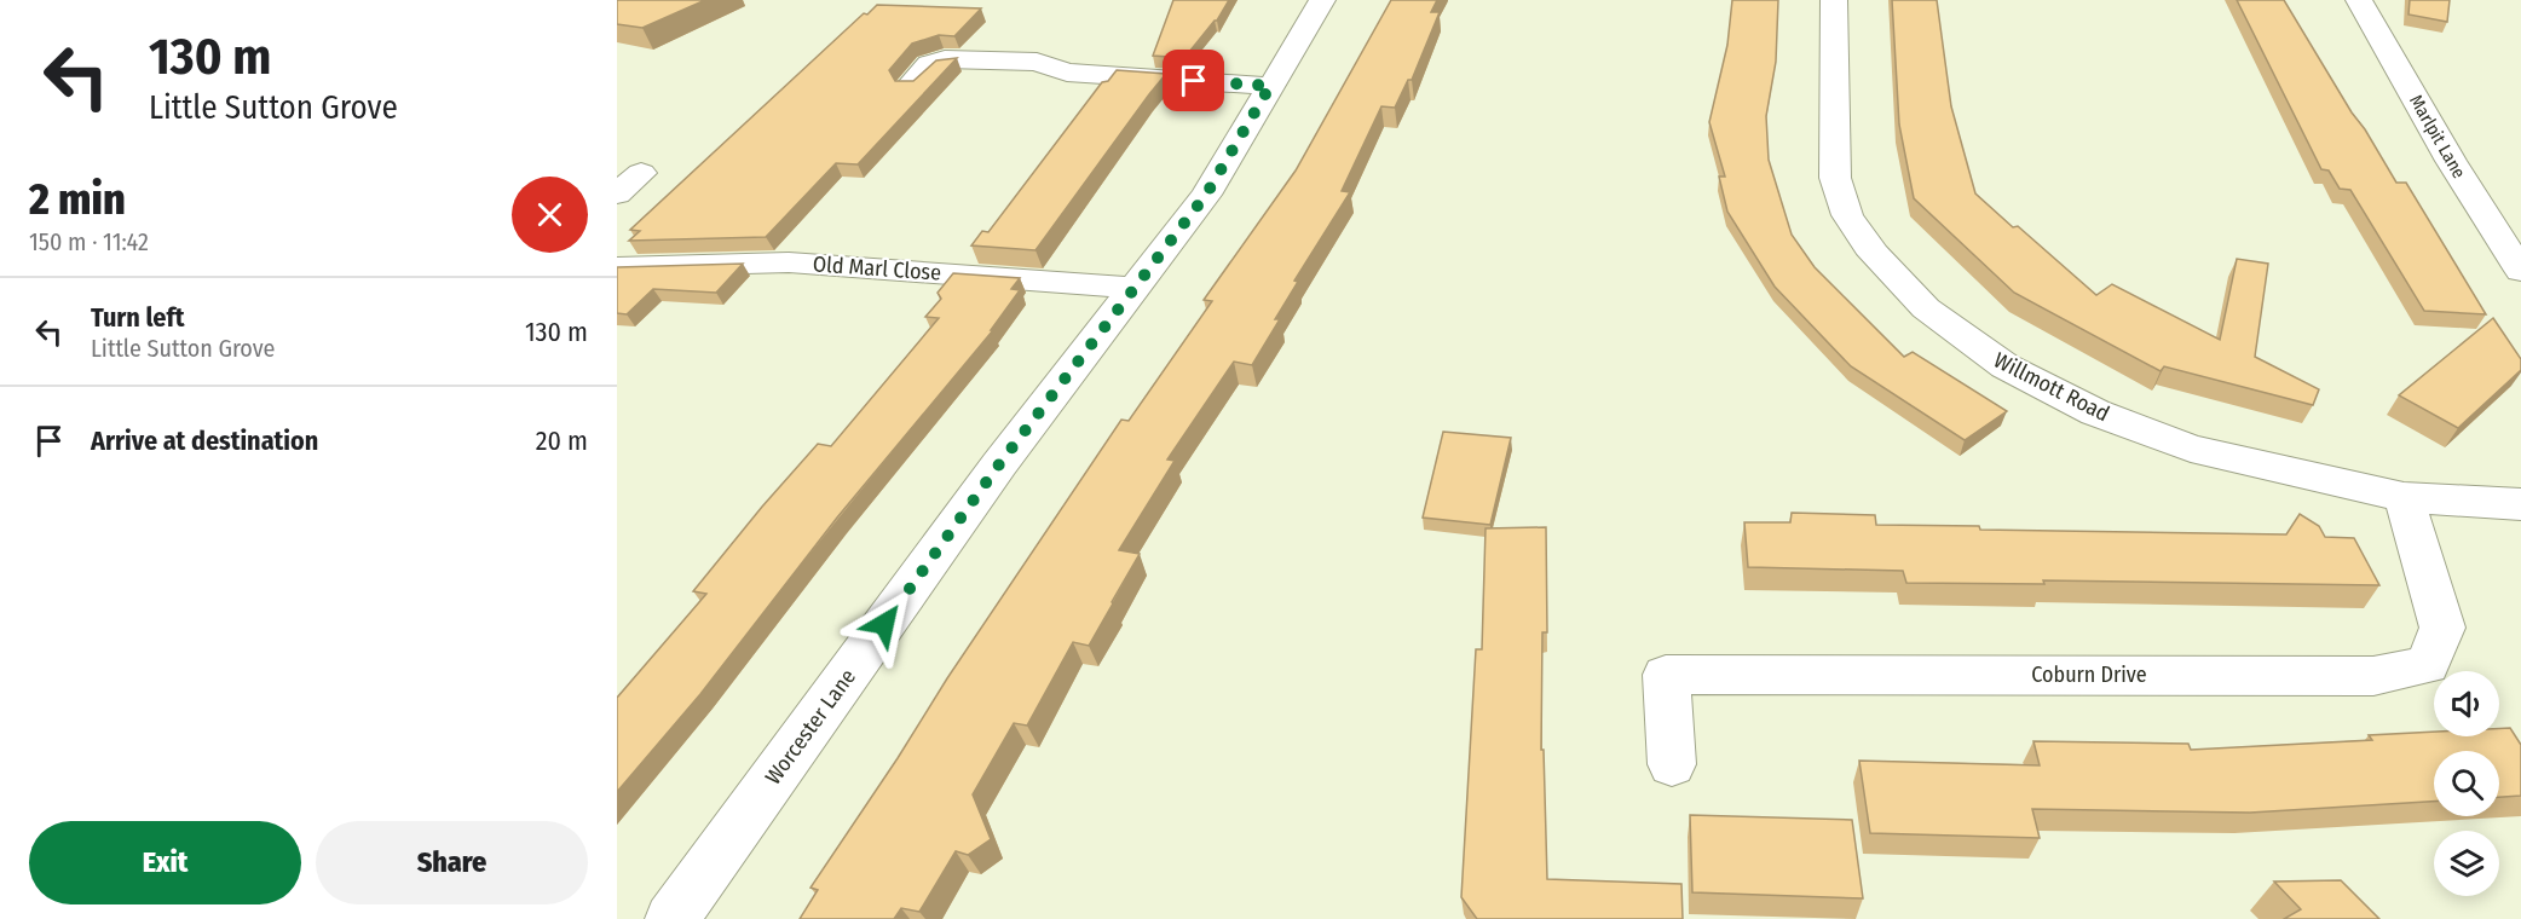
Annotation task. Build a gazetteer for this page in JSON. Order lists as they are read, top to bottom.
{
  "streets": {
    "street": [
      "Marlpit Lane",
      "Old Marl Close",
      "Willmott Road",
      "Coburn Drive",
      "Worcester Lane"
    ]
  },
  "crossings": [
    ["Old Marl Close", "Worcester Lane"],
    ["Willmott Road", "Coburn Drive"]
  ],
  "page": {
    "turn": ["130 m", "Little Sutton Grove"],
    "heading": ["2 min", "150 m · 11:42"],
    "list": [
      {
        "name": "Turn left",
        "note": "Little Sutton Grove",
        "value": "130 m"
      },
      {
        "name": "Arrive at destination",
        "value": "20 m"
      }
    ],
    "buttons": ["Exit", "Share"]
  }
}
